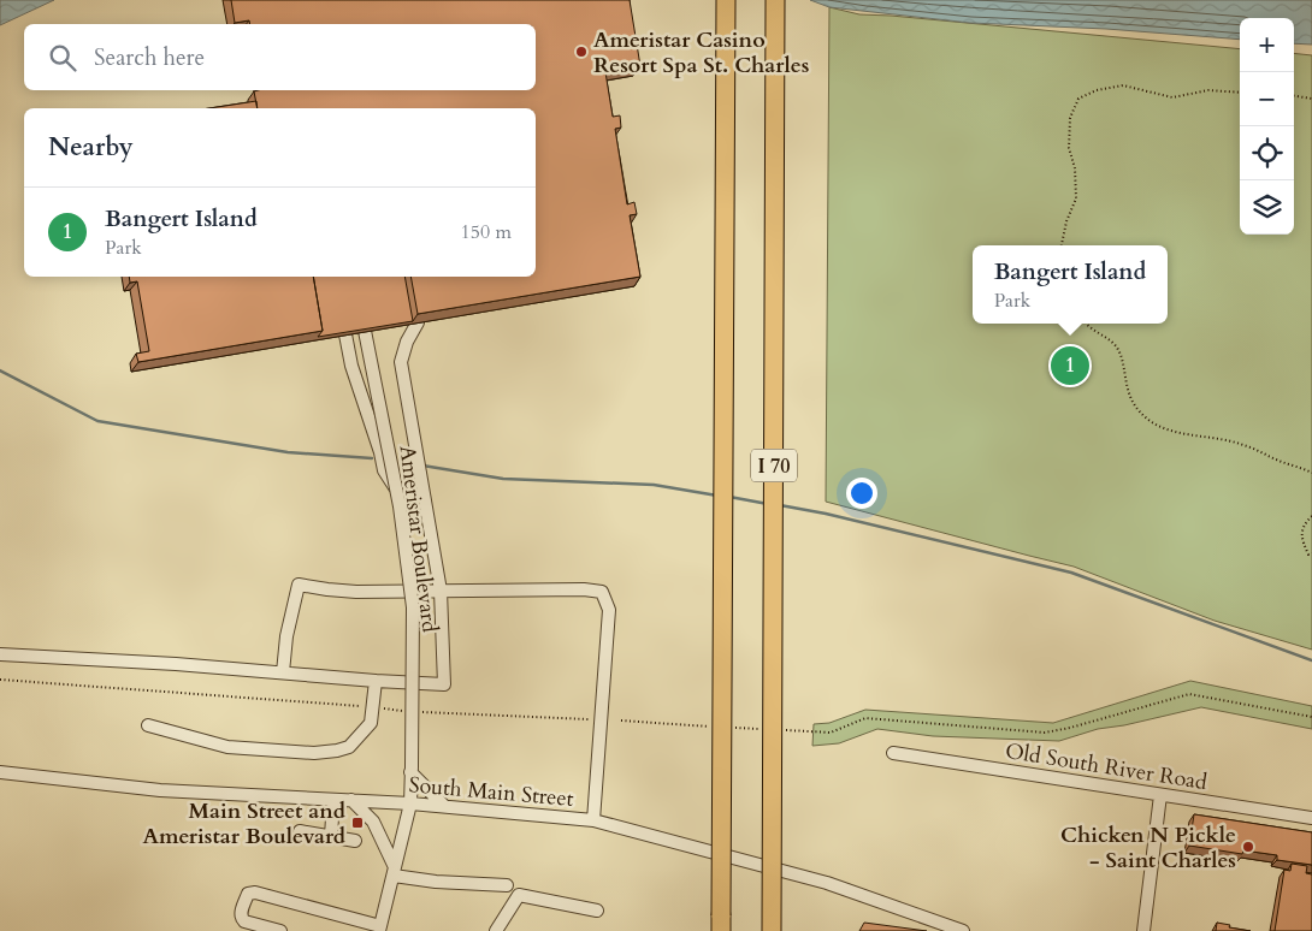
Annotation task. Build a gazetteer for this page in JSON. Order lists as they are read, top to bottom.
{
  "streets": {
    "highway": ["I 70"],
    "street": ["Ameristar Boulevard", "Old South River Road", "South Main Street"]
  },
  "crossings": [
    ["Ameristar Boulevard", "South Main Street"]
  ],
  "places": {
    "other": ["Ameristar Casino Resort Spa St. Charles", "Chicken N Pickle - Saint Charles"],
    "transit": ["Main Street and Ameristar Boulevard"]
  },
  "page": {
    "map_buttons": ["+", "−"],
    "search": "Search here",
    "heading": "Nearby",
    "list": [
      {
        "mark": "1",
        "name": "Bangert Island",
        "note": "Park",
        "value": "150 m"
      }
    ],
    "popup": ["Bangert Island", "Park"],
    "pins": "1"
  }
}
